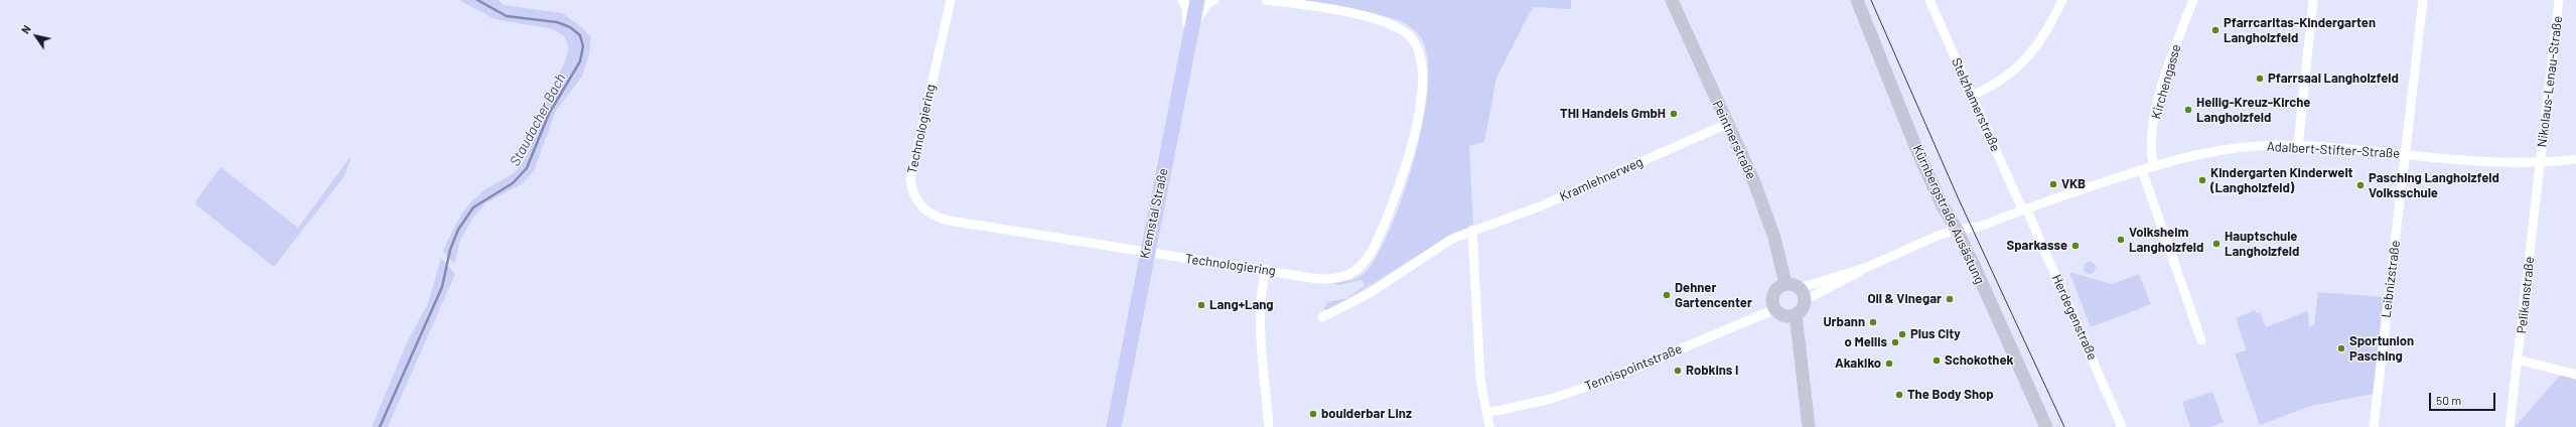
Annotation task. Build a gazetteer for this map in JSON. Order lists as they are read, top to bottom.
{
  "streets": {
    "main road": ["Kremstal Straße"],
    "street": [
      "Kirchengasse",
      "Nikolaus-Lenau-Straße",
      "Stelzhamerstraße",
      "Technologiering",
      "Peintnerstraße",
      "Adalbert-Stifter-Straße",
      "Kramlehnerweg",
      "Kürnbergstraße Ausästung",
      "Leibnizstraße",
      "Pelikanstraße",
      "Herdegenstraße",
      "Tennispointstraße"
    ]
  },
  "crossings": [
    ["Kirchengasse", "Adalbert-Stifter-Straße"],
    ["Nikolaus-Lenau-Straße", "Adalbert-Stifter-Straße"],
    ["Nikolaus-Lenau-Straße", "Pelikanstraße"],
    ["Stelzhamerstraße", "Adalbert-Stifter-Straße"],
    ["Stelzhamerstraße", "Herdegenstraße"],
    ["Peintnerstraße", "Kramlehnerweg"],
    ["Peintnerstraße", "Tennispointstraße"],
    ["Adalbert-Stifter-Straße", "Kürnbergstraße Ausästung"],
    ["Adalbert-Stifter-Straße", "Leibnizstraße"],
    ["Adalbert-Stifter-Straße", "Pelikanstraße"],
    ["Adalbert-Stifter-Straße", "Herdegenstraße"]
  ],
  "water": ["Staudacher Bach"],
  "places": [
    "Pfarrcaritas-Kindergarten Langholzfeld",
    "Pfarrsaal Langholzfeld",
    "Heilig-Kreuz-Kirche Langholzfeld",
    "THI Handels GmbH",
    "Kindergarten Kinderwelt (Langholzfeld)",
    "VKB",
    "Pasching Langholzfeld Volksschule",
    "Volksheim Langholzfeld",
    "Hauptschule Langholzfeld",
    "Sparkasse",
    "Dehner Gartencenter",
    "Oil & Vinegar",
    "Lang+Lang",
    "Urbann",
    "Plus City",
    "o Mellis",
    "Sportunion Pasching",
    "Schokothek",
    "Akakiko",
    "Robkins I",
    "The Body Shop",
    "boulderbar Linz"
  ],
  "scale_bar": "50 m",
  "north": "top left"
}
